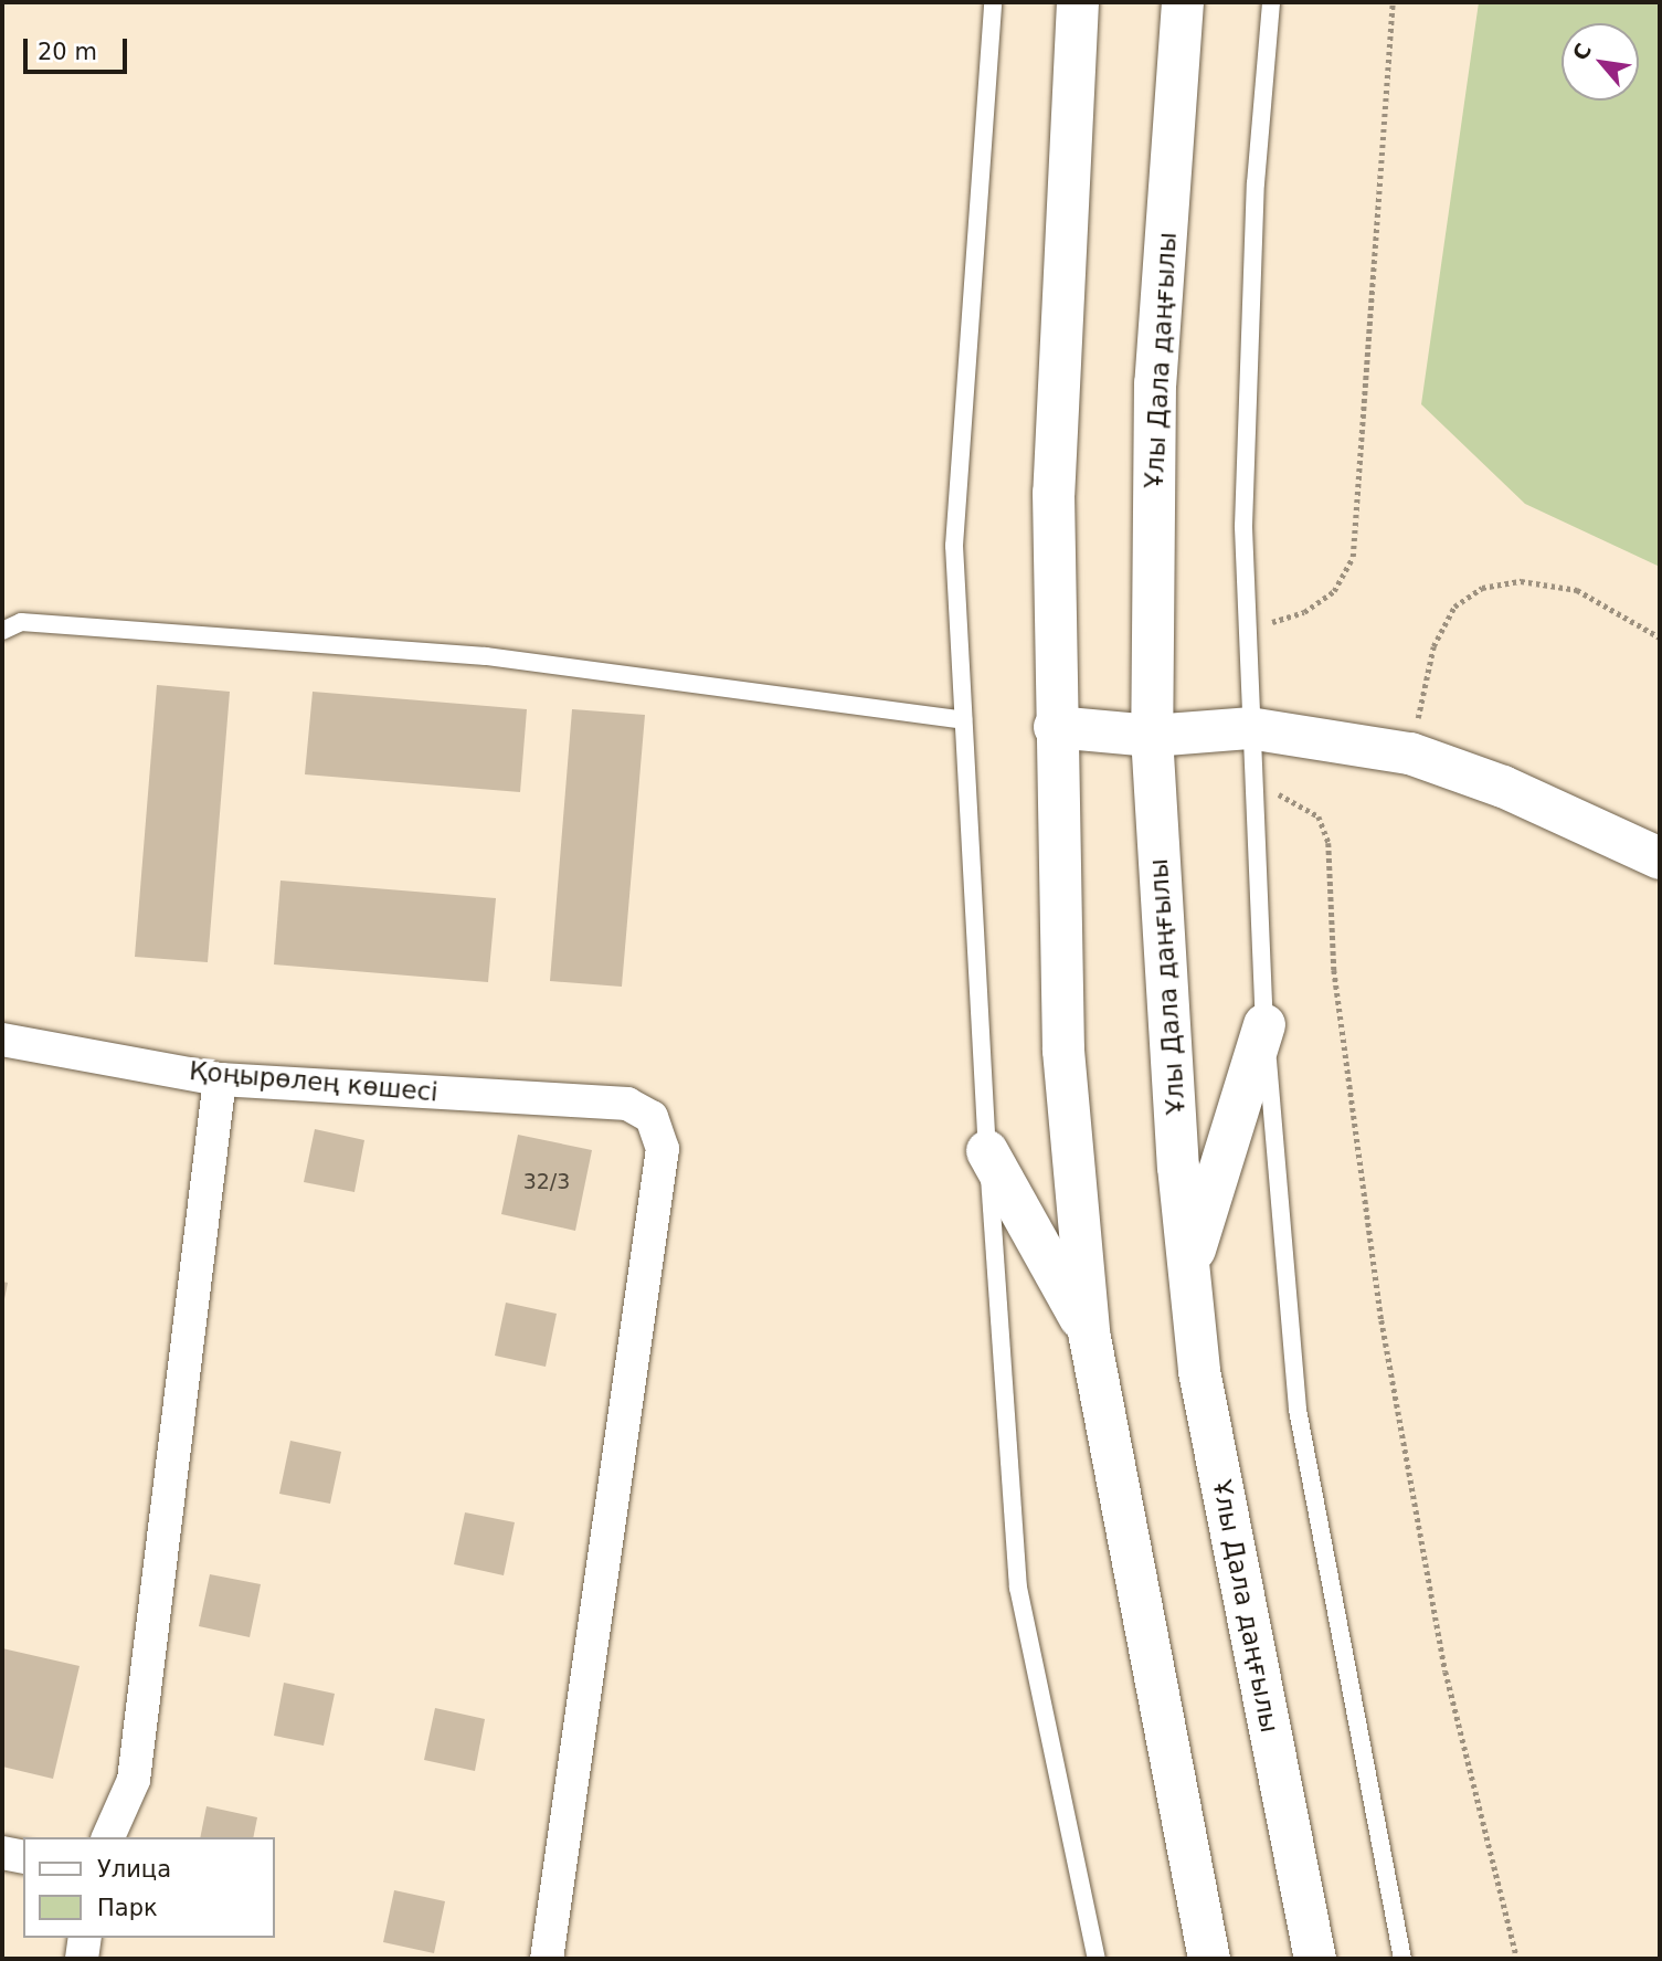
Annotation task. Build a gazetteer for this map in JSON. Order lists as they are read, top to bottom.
{
  "streets": {
    "main road": ["Ұлы Дала даңғылы"],
    "street": ["Қоңырөлең көшесі"]
  },
  "house_numbers": ["32/3"],
  "legend": ["Улица", "Парк"],
  "scale_bar": "20 m",
  "north": "top left"
}
